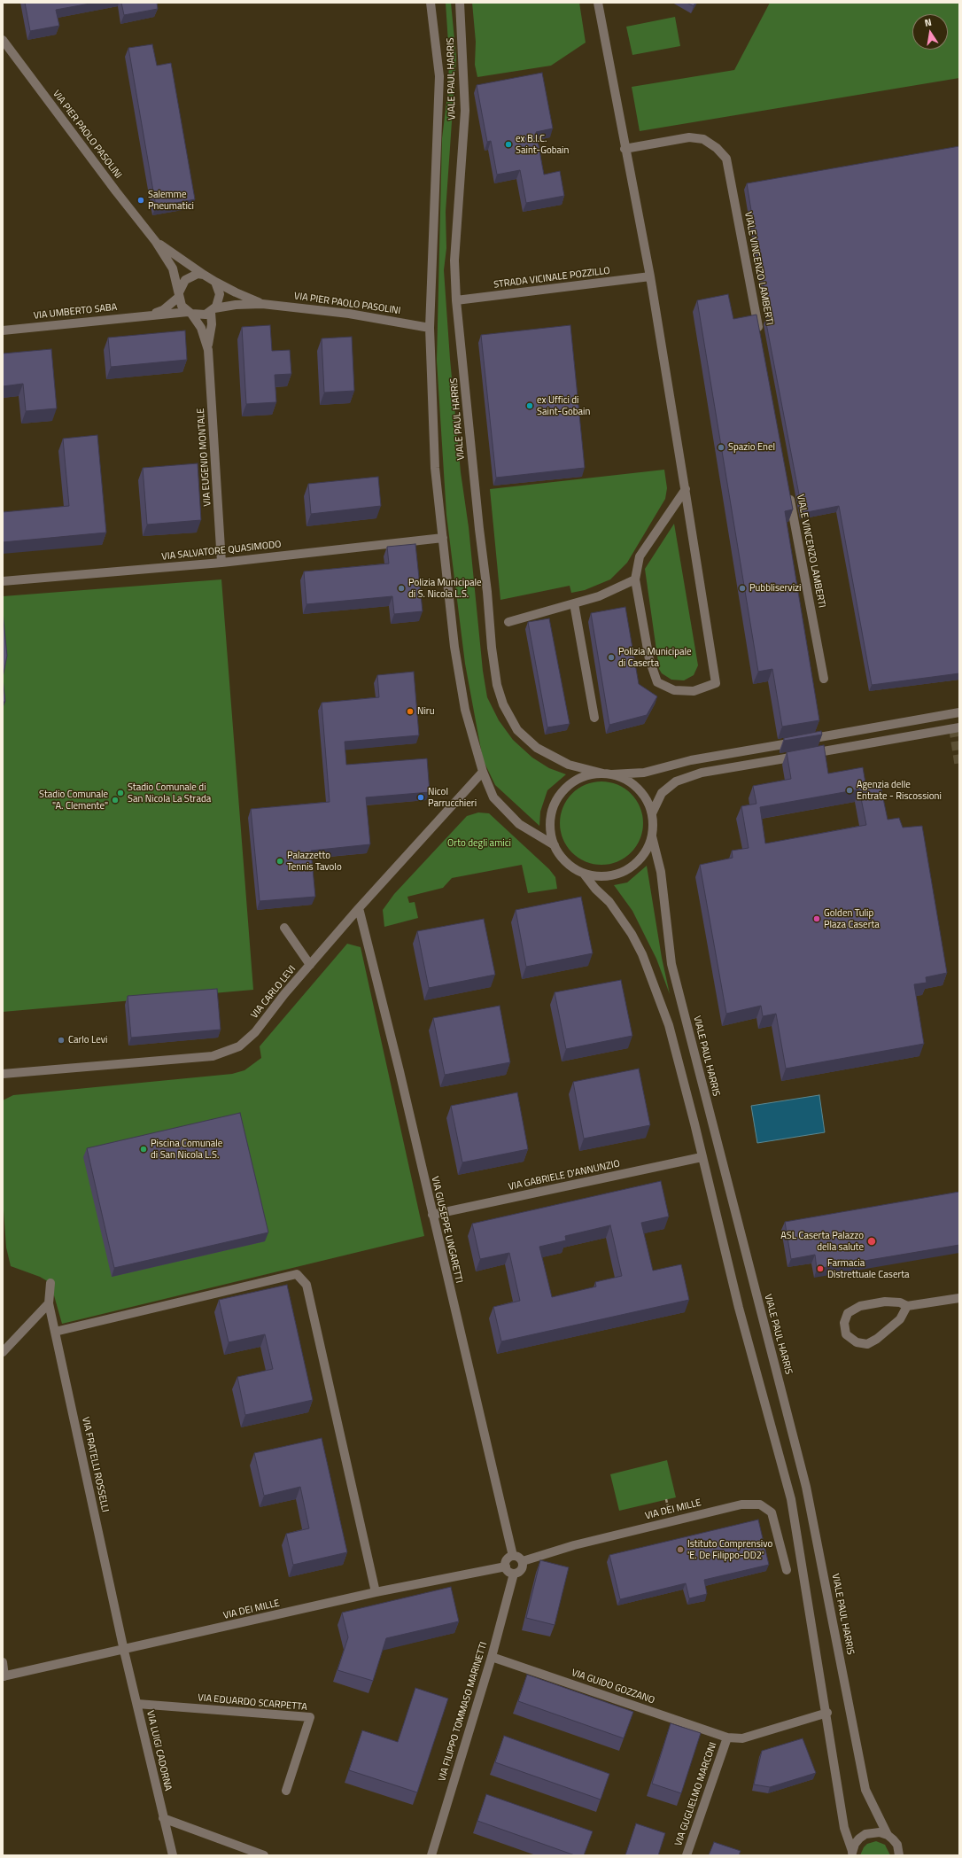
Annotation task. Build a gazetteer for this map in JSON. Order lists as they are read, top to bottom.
{
  "streets": {
    "street": [
      "VIALE PAUL HARRIS",
      "VIA PIER PAOLO PASOLINI",
      "VIALE VINCENZO LAMBERTI",
      "STRADA VICINALE POZZILLO",
      "VIA UMBERTO SABA",
      "VIA EUGENIO MONTALE",
      "VIA SALVATORE QUASIMODO",
      "VIA CARLO LEVI",
      "VIA GABRIELE D'ANNUNZIO",
      "VIA GIUSEPPE UNGARETTI",
      "VIA FRATELLI ROSSELLI",
      "VIA DEI MILLE",
      "VIA GUIDO GOZZANO",
      "VIA EDUARDO SCARPETTA",
      "VIA FILIPPO TOMMASO MARINETTI",
      "VIA LUIGI CADORNA",
      "VIA GUGLIELMO MARCONI"
    ]
  },
  "crossings": [
    ["VIALE PAUL HARRIS", "VIA PIER PAOLO PASOLINI"],
    ["VIALE PAUL HARRIS", "STRADA VICINALE POZZILLO"],
    ["VIALE PAUL HARRIS", "VIA SALVATORE QUASIMODO"],
    ["VIALE PAUL HARRIS", "VIA CARLO LEVI"],
    ["VIALE PAUL HARRIS", "VIA GABRIELE D'ANNUNZIO"],
    ["VIALE PAUL HARRIS", "VIA GUGLIELMO MARCONI"],
    ["VIA PIER PAOLO PASOLINI", "VIA UMBERTO SABA"],
    ["VIA PIER PAOLO PASOLINI", "VIA EUGENIO MONTALE"],
    ["VIA UMBERTO SABA", "VIA EUGENIO MONTALE"],
    ["VIA EUGENIO MONTALE", "VIA SALVATORE QUASIMODO"],
    ["VIA CARLO LEVI", "VIA GIUSEPPE UNGARETTI"],
    ["VIA GABRIELE D'ANNUNZIO", "VIA GIUSEPPE UNGARETTI"],
    ["VIA GIUSEPPE UNGARETTI", "VIA DEI MILLE"],
    ["VIA GIUSEPPE UNGARETTI", "VIA FILIPPO TOMMASO MARINETTI"],
    ["VIA FRATELLI ROSSELLI", "VIA DEI MILLE"],
    ["VIA FRATELLI ROSSELLI", "VIA LUIGI CADORNA"],
    ["VIA DEI MILLE", "VIA FILIPPO TOMMASO MARINETTI"],
    ["VIA DEI MILLE", "VIA LUIGI CADORNA"],
    ["VIA GUIDO GOZZANO", "VIA FILIPPO TOMMASO MARINETTI"],
    ["VIA GUIDO GOZZANO", "VIA GUGLIELMO MARCONI"],
    ["VIA EDUARDO SCARPETTA", "VIA LUIGI CADORNA"]
  ],
  "parks": ["Orto degli amici"],
  "places": [
    "ex B.I.C. Saint-Gobain",
    "Salemme Pneumatici",
    "ex Uffici di Saint-Gobain",
    "Spazio Enel",
    "Polizia Municipale di S. Nicola L.S.",
    "Pubbliservizi",
    "Polizia Municipale di Caserta",
    "Niru",
    "Agenzia delle Entrate - Riscossioni",
    "Stadio Comunale di San Nicola La Strada",
    "Nicol Parrucchieri",
    "Stadio Comunale \"A. Clemente\"",
    "Palazzetto Tennis Tavolo",
    "Golden Tulip Plaza Caserta",
    "Carlo Levi",
    "Piscina Comunale di San Nicola L.S.",
    "ASL Caserta Palazzo della salute",
    "Farmacia Distrettuale Caserta",
    "Istituto Comprensivo 'E. De Filippo-DD2'"
  ],
  "north": "top"
}
